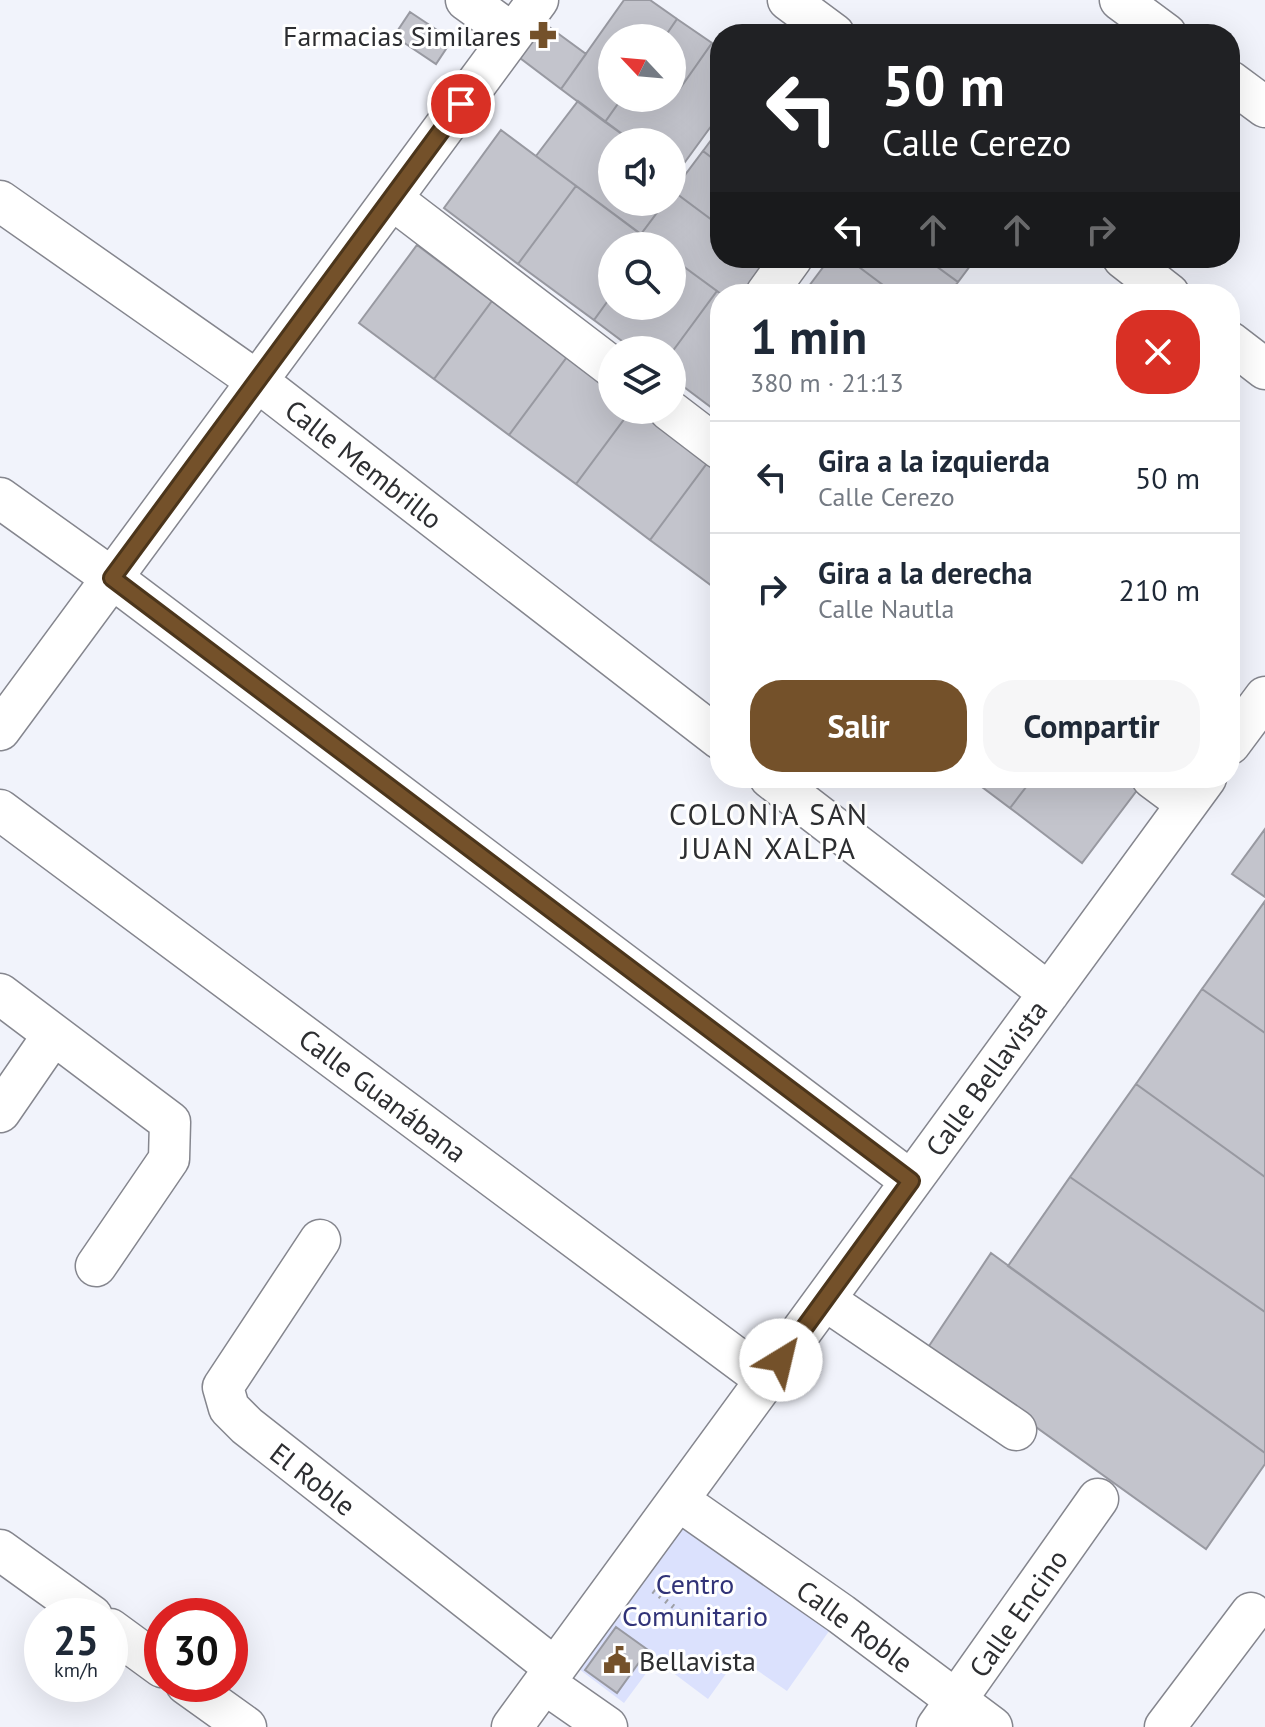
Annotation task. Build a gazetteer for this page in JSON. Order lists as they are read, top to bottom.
{
  "streets": {
    "street": [
      "Calle Membrillo",
      "Calle Bellavista",
      "Calle Guanábana",
      "El Roble",
      "Calle Encino",
      "Calle Roble"
    ]
  },
  "crossings": [
    ["Calle Bellavista", "Calle Guanábana"],
    ["Calle Bellavista", "El Roble"],
    ["Calle Bellavista", "Calle Roble"],
    ["Calle Encino", "Calle Roble"]
  ],
  "districts": ["COLONIA SAN JUAN XALPA"],
  "parks": ["Centro Comunitario"],
  "places": {
    "pharmacy": ["Farmacias Similares"],
    "public building": ["Bellavista"]
  },
  "north": "top left",
  "page": {
    "turn": ["50 m", "Calle Cerezo"],
    "heading": ["1 min", "380 m · 21:13"],
    "list": [
      {
        "name": "Gira a la izquierda",
        "note": "Calle Cerezo",
        "value": "50 m"
      },
      {
        "name": "Gira a la derecha",
        "note": "Calle Nautla",
        "value": "210 m"
      }
    ],
    "buttons": ["Salir", "Compartir"],
    "speed": "25 km/h",
    "limit": "30"
  }
}
